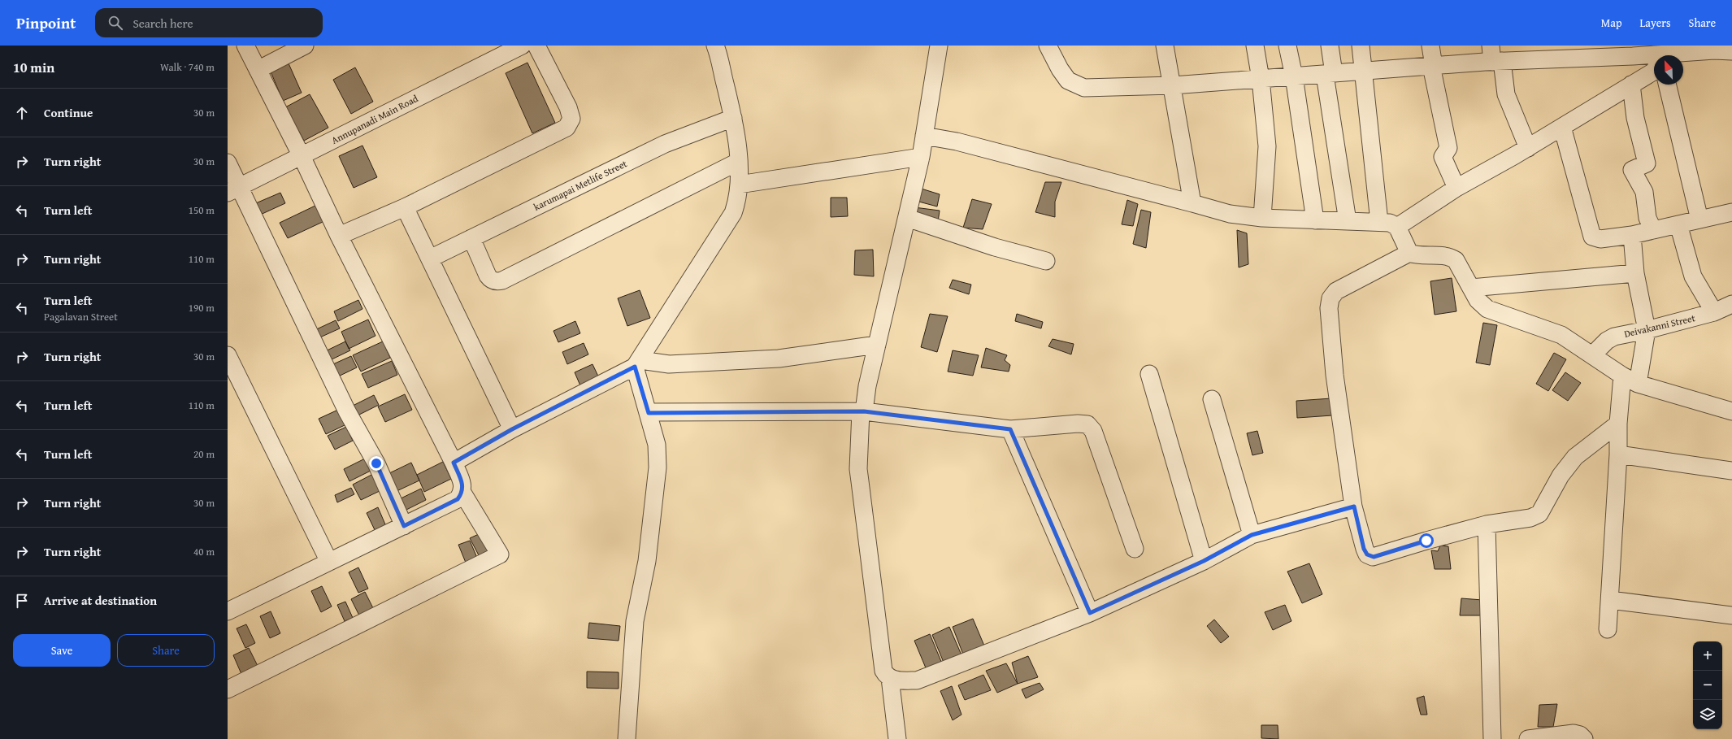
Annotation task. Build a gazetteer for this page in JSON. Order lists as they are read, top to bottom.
{
  "streets": {
    "street": ["Annupanadi Main Road", "karumapai Metlife Street", "Deivakanni Street"]
  },
  "north": "top left",
  "page": {
    "header": "Pinpoint",
    "search": "Search here",
    "nav": ["Map", "Layers", "Share"],
    "heading": ["10 min", "Walk · 740 m"],
    "list": [
      ["Continue", "30 m"],
      ["Turn right", "30 m"],
      ["Turn left", "150 m"],
      ["Turn right", "110 m"],
      ["Turn left", "Pagalavan Street", "190 m"],
      ["Turn right", "30 m"],
      ["Turn left", "110 m"],
      ["Turn left", "20 m"],
      ["Turn right", "30 m"],
      ["Turn right", "40 m"],
      "Arrive at destination"
    ],
    "buttons": ["Save", "Share"],
    "map_buttons": ["+", "−"]
  }
}
